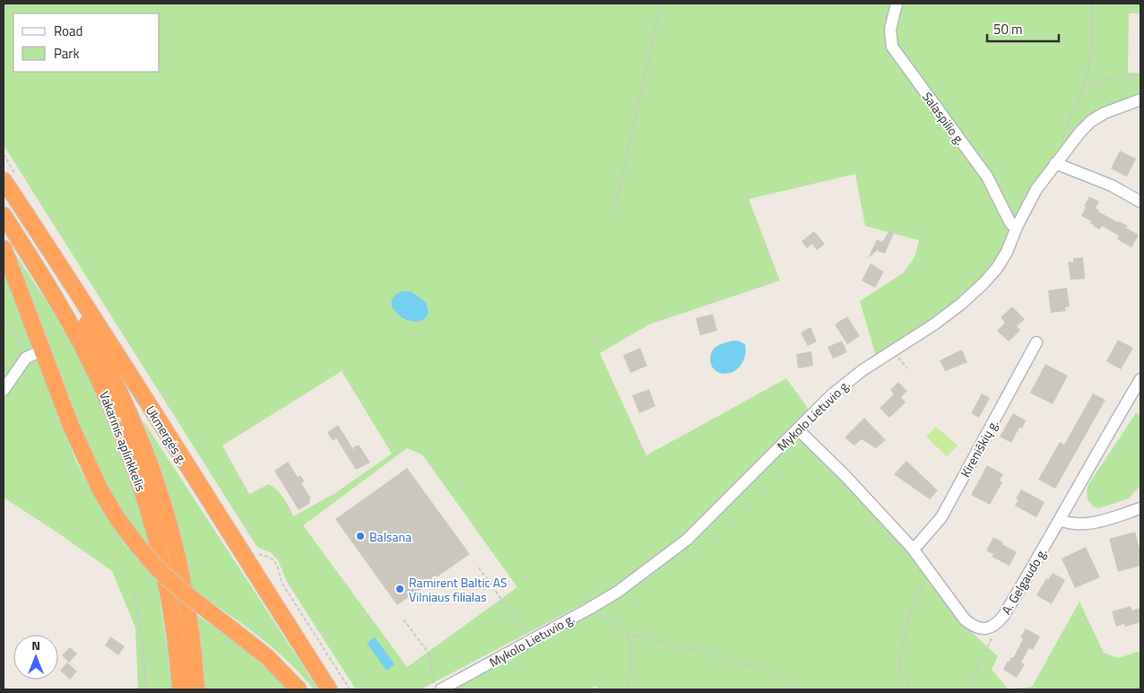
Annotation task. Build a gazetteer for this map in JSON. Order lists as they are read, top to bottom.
{
  "streets": {
    "highway": ["Ukmergės g.", "Vakarinis aplinkkelis"],
    "street": [
      "Salaspilio g.",
      "Mykolo Lietuvio g.",
      "Kireniškių g.",
      "A. Gelgaudo g."
    ]
  },
  "crossings": [
    ["Salaspilio g.", "Mykolo Lietuvio g."],
    ["Mykolo Lietuvio g.", "A. Gelgaudo g."],
    ["Ukmergės g.", "Vakarinis aplinkkelis"],
    ["Kireniškių g.", "A. Gelgaudo g."]
  ],
  "places": ["Balsana", "Ramirent Baltic AS Vilniaus filialas"],
  "legend": ["Road", "Park"],
  "scale_bar": "50 m",
  "north": "top"
}
